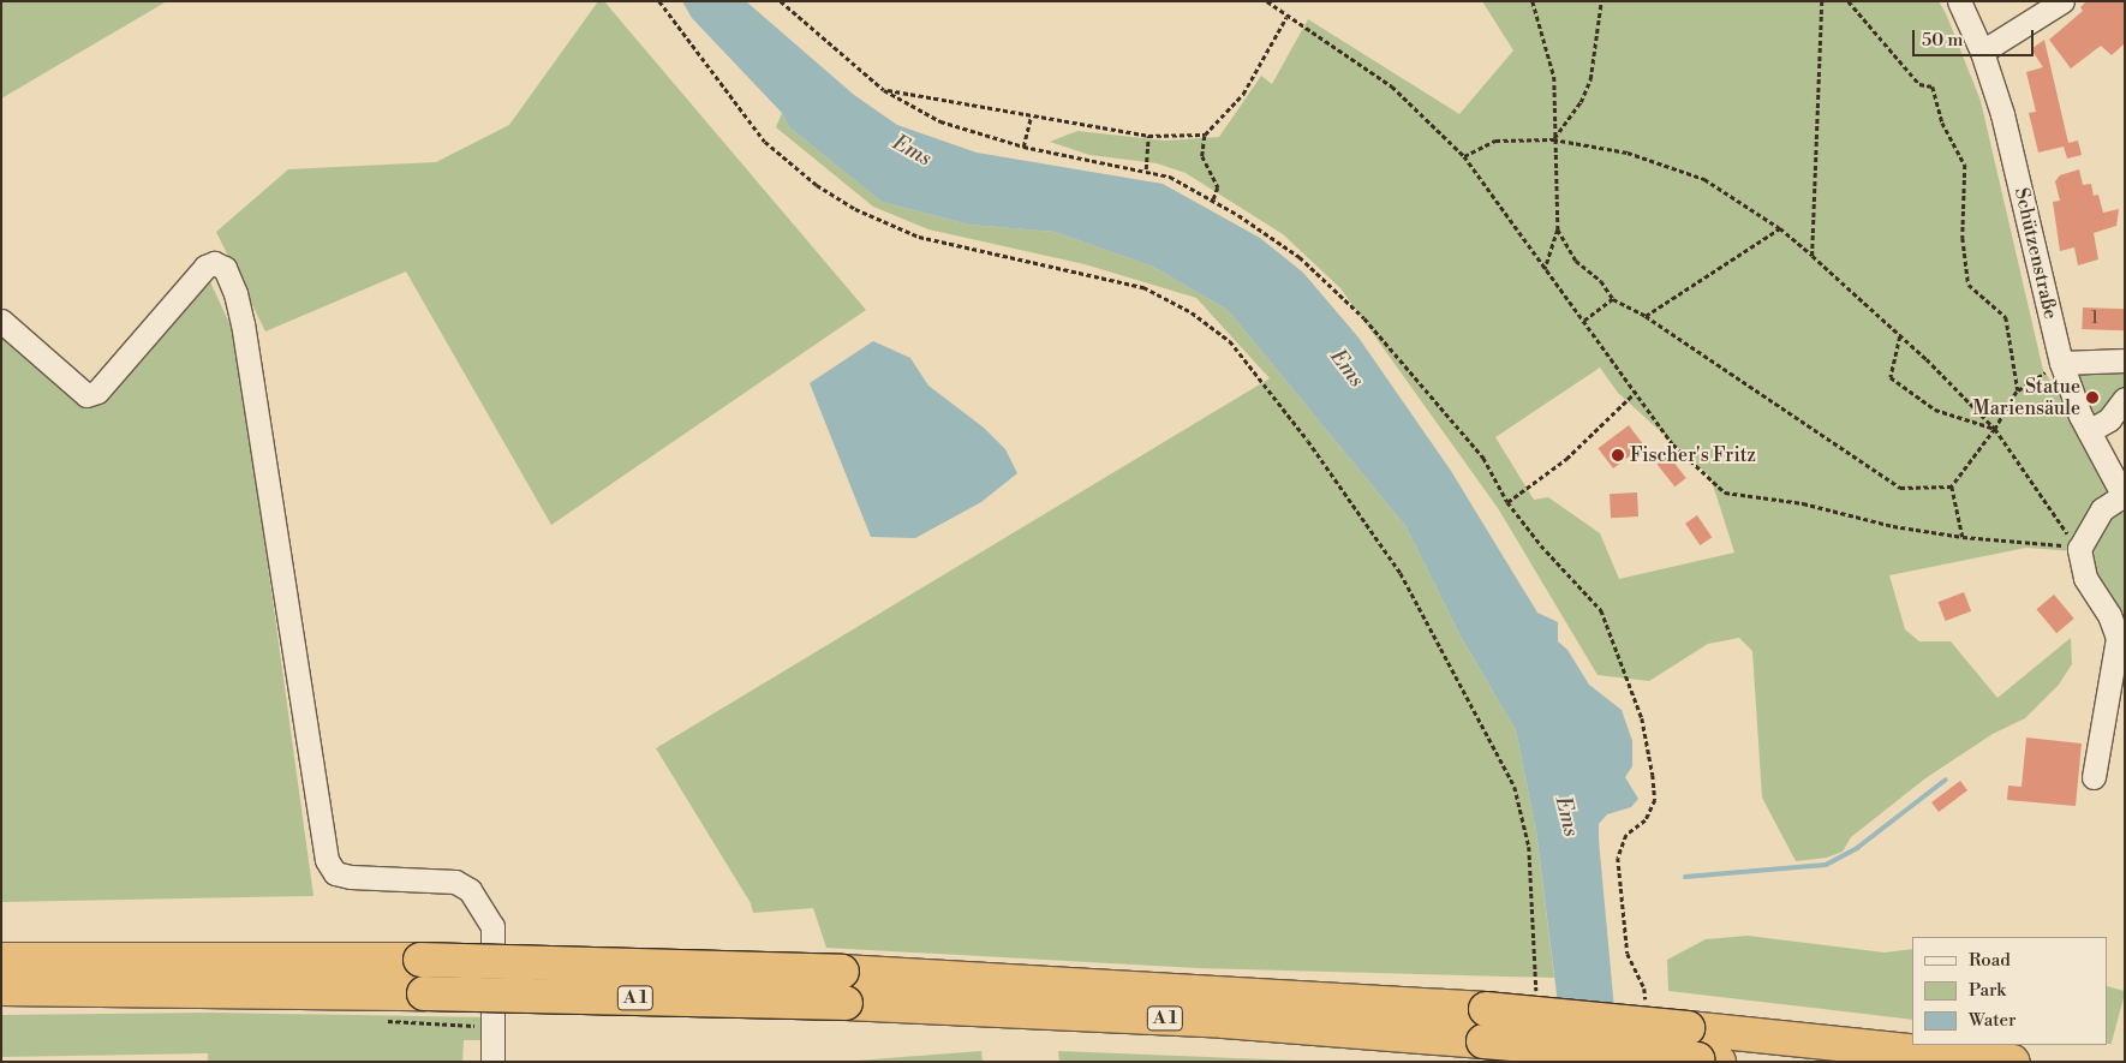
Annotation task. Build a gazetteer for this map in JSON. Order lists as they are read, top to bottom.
{
  "streets": {
    "highway": ["A 1"],
    "street": ["Schützenstraße"]
  },
  "water": ["Ems"],
  "places": ["Statue Mariensäule", "Fischer's Fritz"],
  "house_numbers": ["1"],
  "legend": ["Road", "Park", "Water"],
  "scale_bar": "50 m"
}
